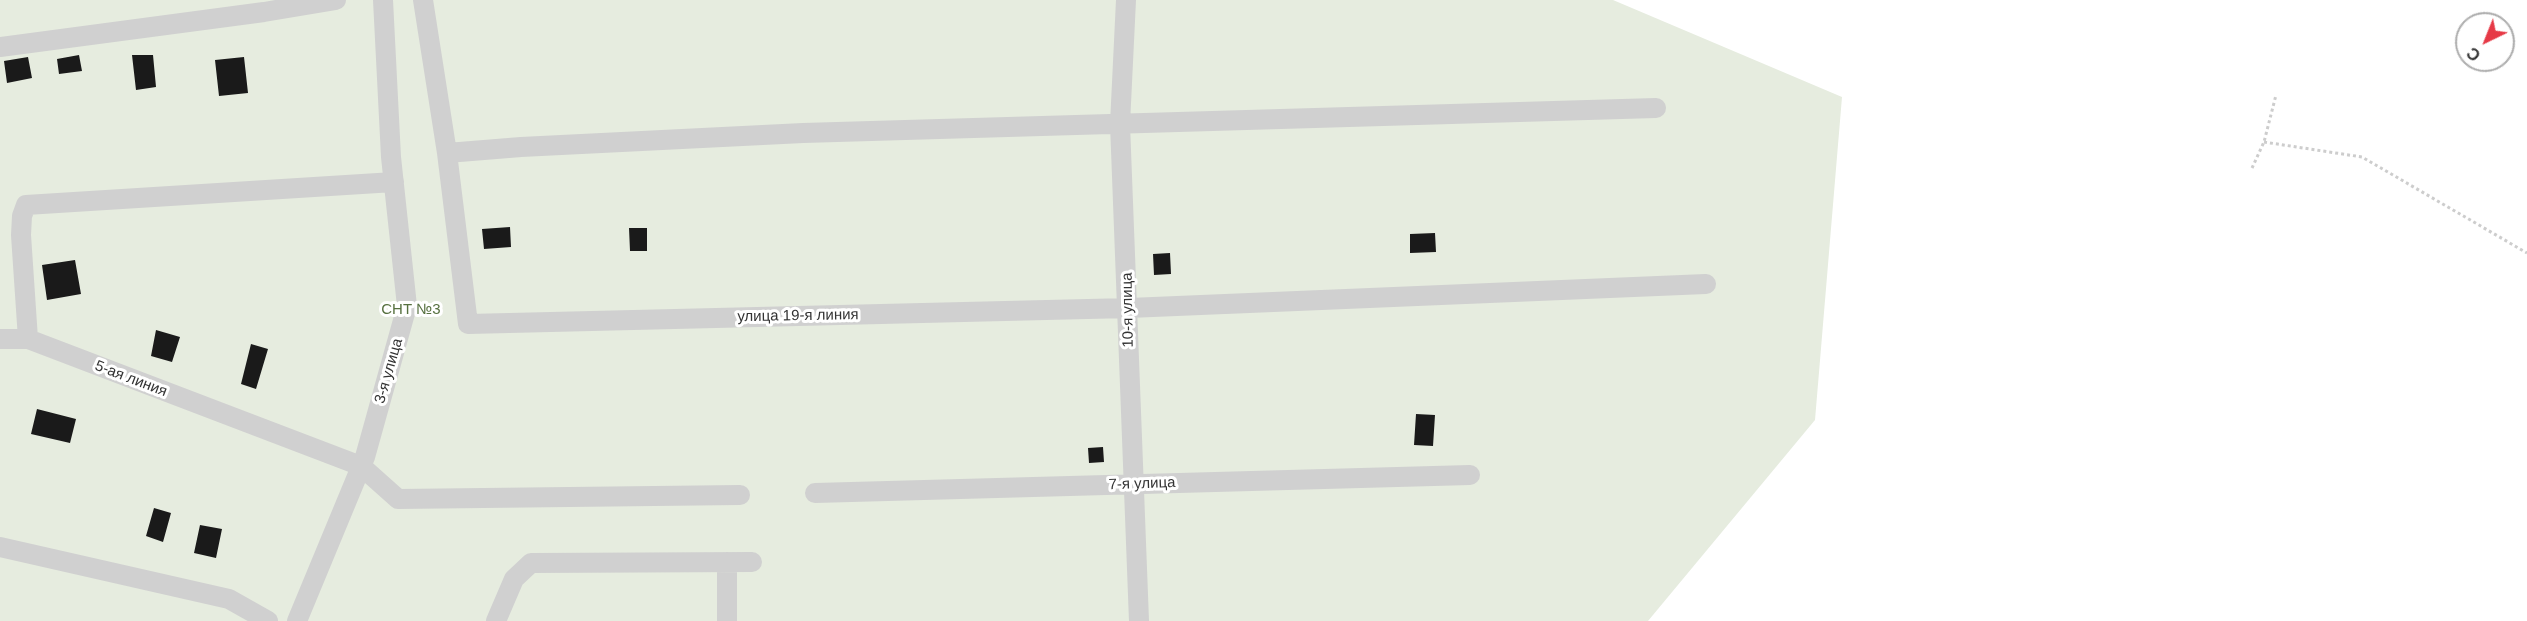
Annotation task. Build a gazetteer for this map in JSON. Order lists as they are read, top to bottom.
{
  "streets": {
    "street": [
      "10-я улица",
      "улица 19-я линия",
      "3-я улица",
      "5-ая линия",
      "7-я улица"
    ]
  },
  "crossings": [
    ["10-я улица", "улица 19-я линия"],
    ["10-я улица", "7-я улица"],
    ["3-я улица", "5-ая линия"]
  ],
  "parks": ["СНТ №3"],
  "north": "bottom left"
}
